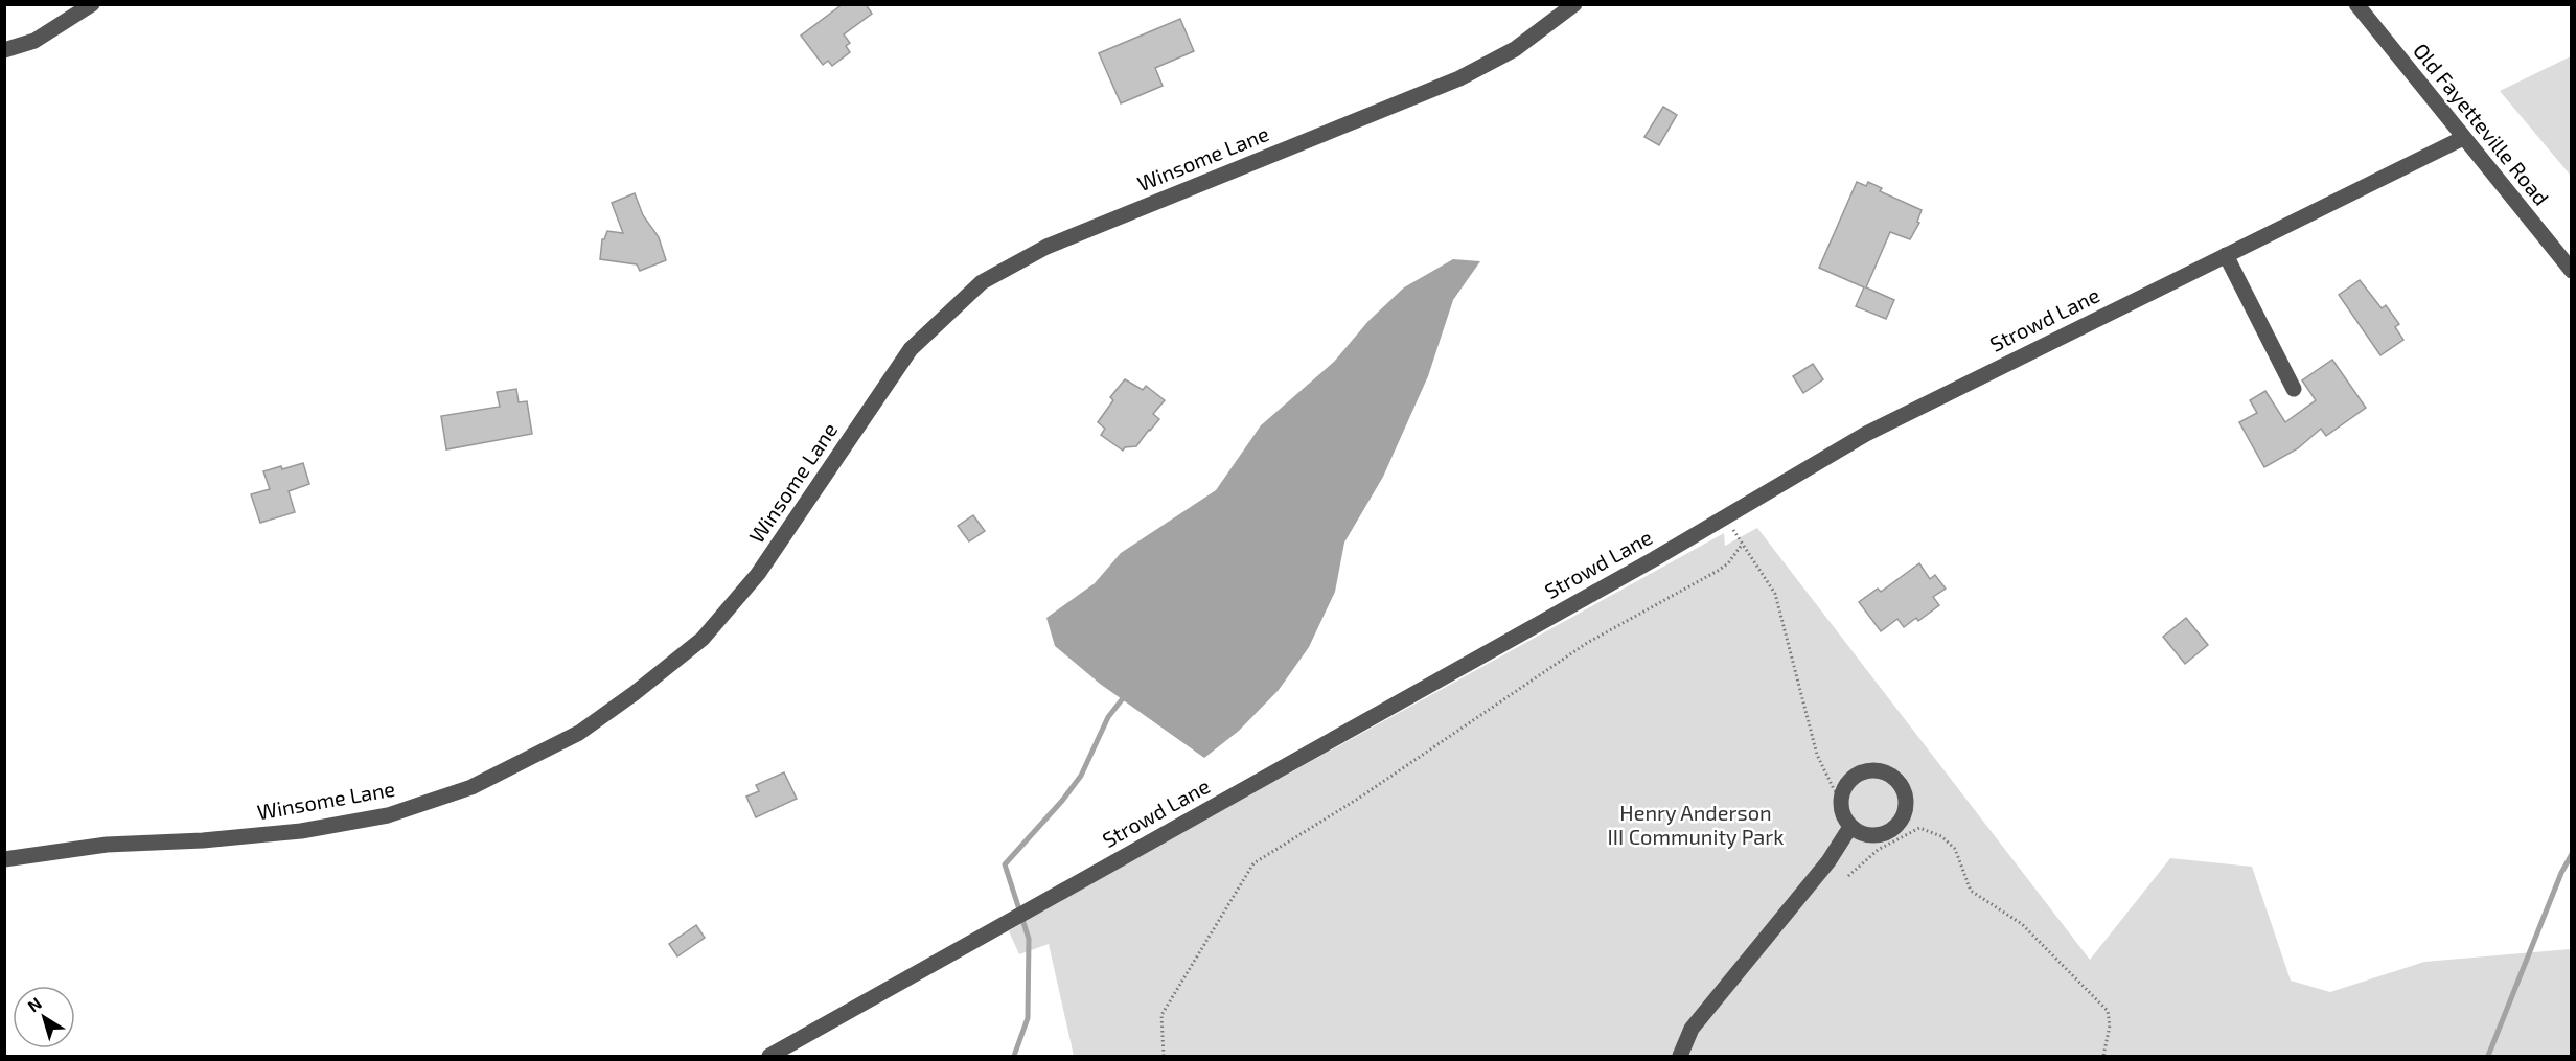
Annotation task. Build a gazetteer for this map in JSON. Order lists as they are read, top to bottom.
{
  "streets": {
    "street": ["Old Fayetteville Road", "Winsome Lane", "Strowd Lane"]
  },
  "crossings": [
    ["Old Fayetteville Road", "Strowd Lane"]
  ],
  "parks": ["Henry Anderson III Community Park"],
  "north": "top left"
}
